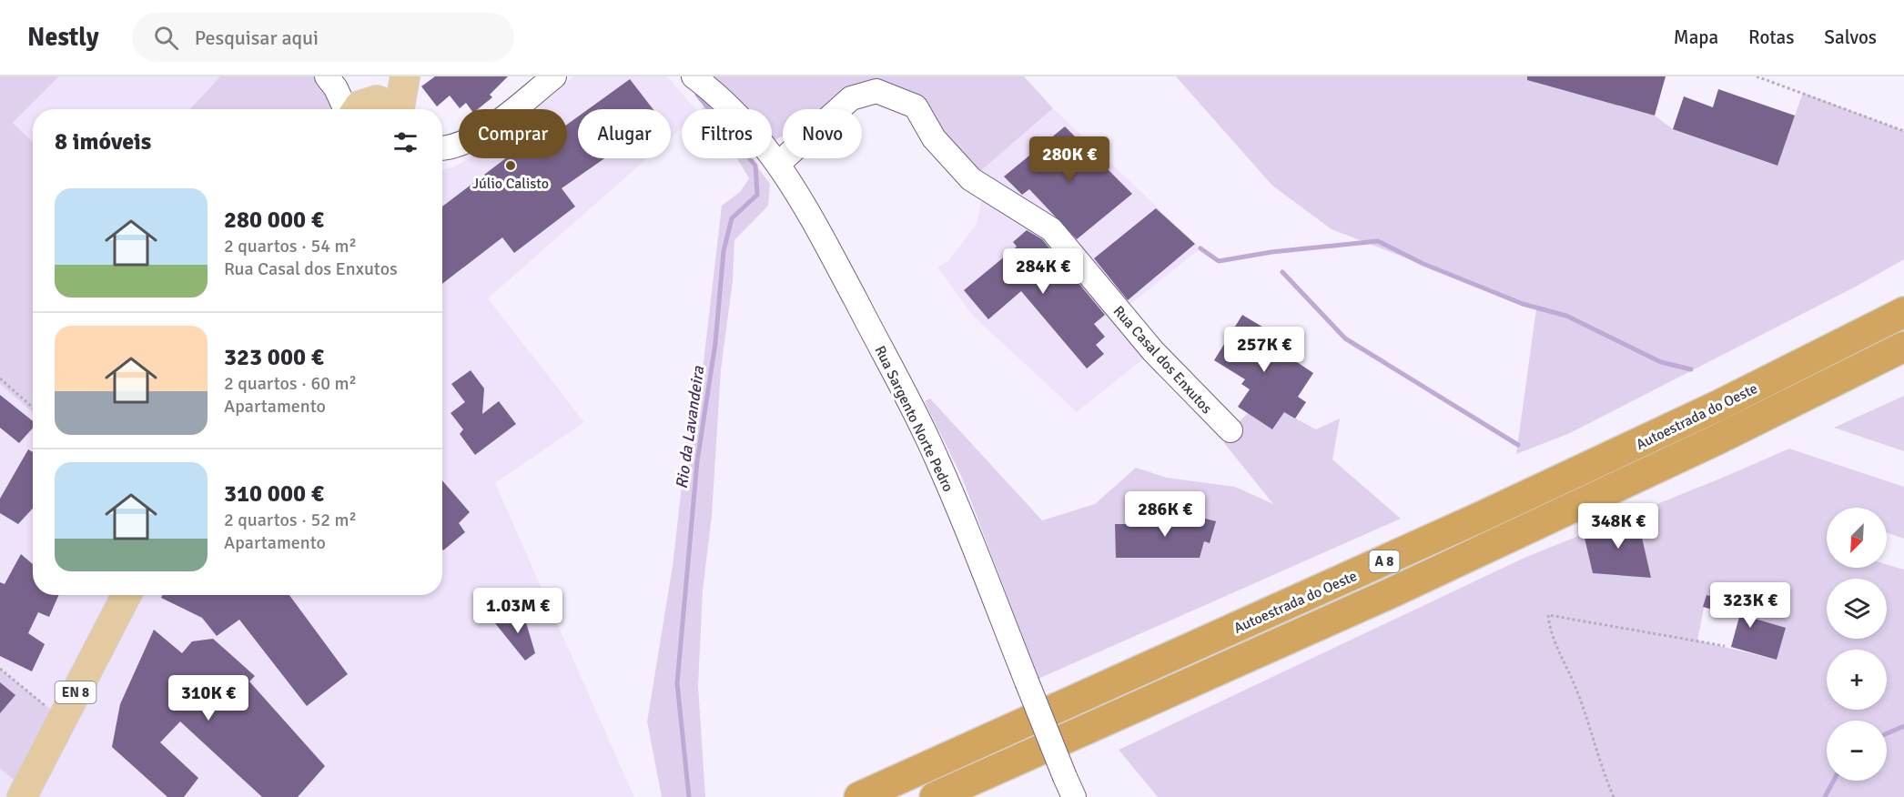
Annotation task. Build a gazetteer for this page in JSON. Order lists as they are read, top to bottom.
{
  "streets": {
    "highway": ["Autoestrada do Oeste", "A 8"],
    "main road": ["EN 8"],
    "street": ["Rua Casal dos Enxutos", "Rua Sargento Norte Pedro"]
  },
  "crossings": [
    ["Rua Casal dos Enxutos", "Rua Sargento Norte Pedro"]
  ],
  "water": ["Rio da Lavandeira"],
  "places": ["Júlio Calisto"],
  "north": "bottom left",
  "page": {
    "header": "Nestly",
    "search": "Pesquisar aqui",
    "nav": ["Mapa", "Rotas", "Salvos"],
    "chip": [
      "Comprar",
      "Alugar",
      "Filtros",
      "Novo"
    ],
    "heading": "8 imóveis",
    "price": [
      "280K €",
      "284K €",
      "257K €",
      "286K €",
      "348K €",
      "323K €",
      "1.03M €",
      "310K €"
    ],
    "list": [
      {
        "name": "280 000 €",
        "note": "2 quartos · 54 m² · Rua Casal dos Enxutos"
      },
      {
        "name": "323 000 €",
        "note": "2 quartos · 60 m² · Apartamento"
      },
      {
        "name": "310 000 €",
        "note": "2 quartos · 52 m² · Apartamento"
      }
    ],
    "map_buttons": ["+", "−"]
  }
}
